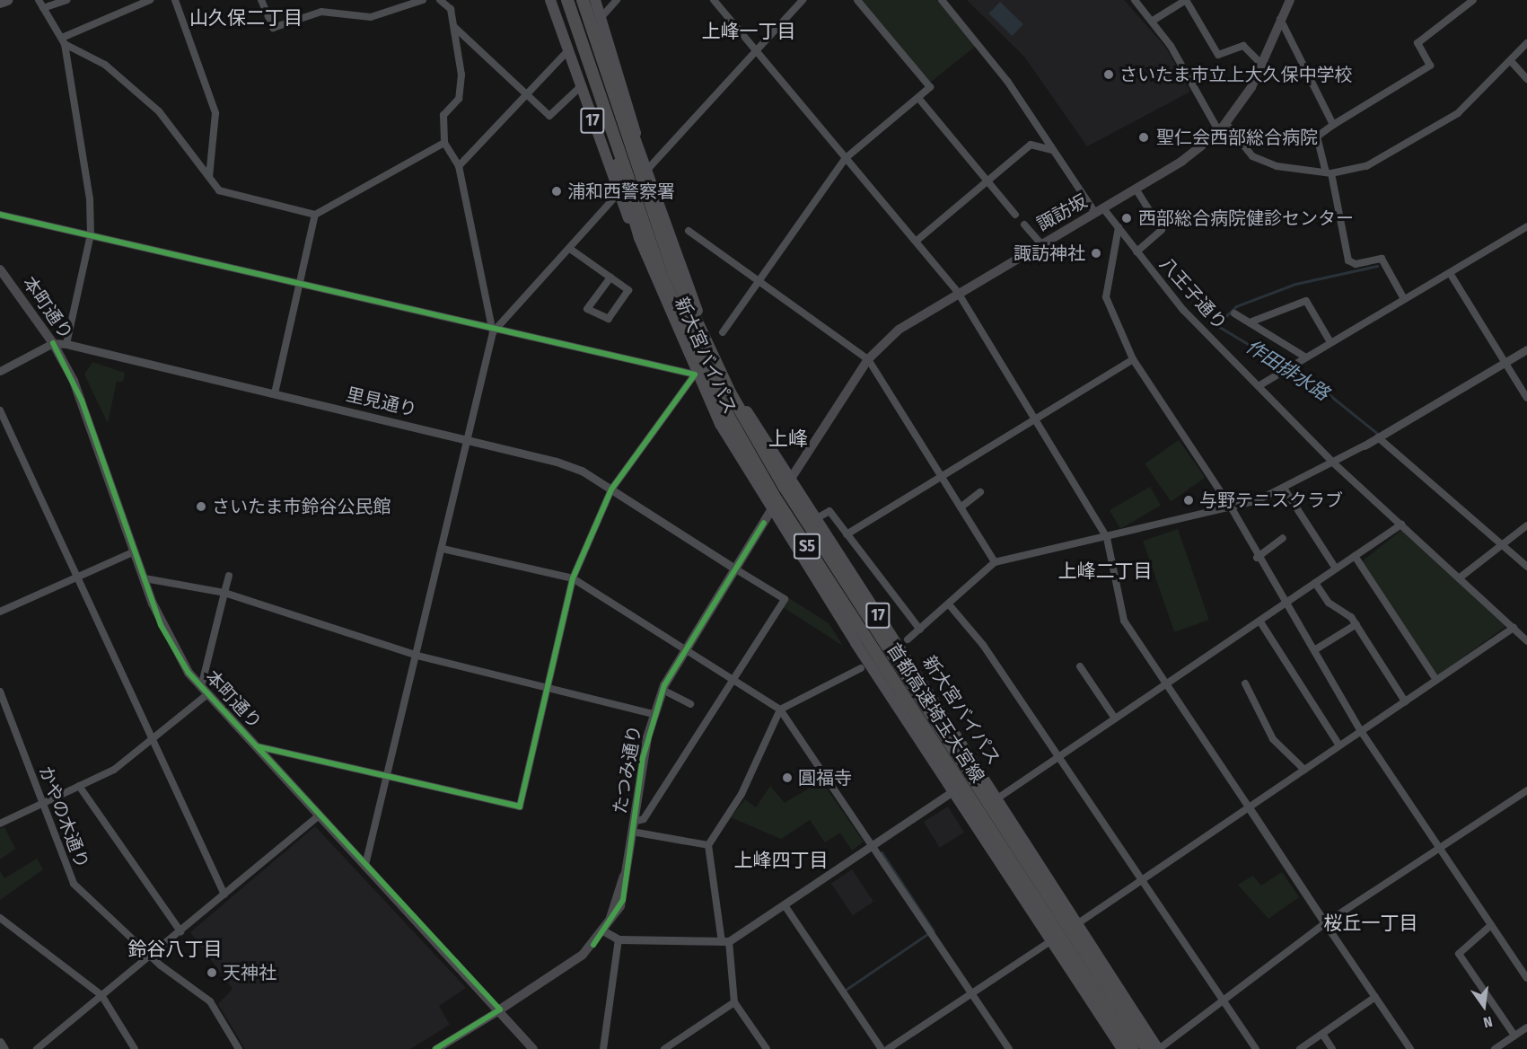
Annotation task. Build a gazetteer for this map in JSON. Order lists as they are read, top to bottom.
{
  "streets": {
    "highway": [
      "17",
      "新大宮バイパス",
      "S5",
      "首都高速埼玉大宮線"
    ],
    "main road": ["諏訪坂", "本町通り", "たつみ通り"],
    "street": ["八王子通り", "里見通り", "かやの木通り"]
  },
  "crossings": [
    ["17", "新大宮バイパス"],
    ["諏訪坂", "八王子通り"],
    ["諏訪坂", "たつみ通り"],
    ["本町通り", "里見通り"],
    ["本町通り", "たつみ通り"],
    ["新大宮バイパス", "首都高速埼玉大宮線"],
    ["新大宮バイパス", "たつみ通り"],
    ["里見通り", "たつみ通り"]
  ],
  "districts": [
    "山久保二丁目",
    "上峰一丁目",
    "上峰",
    "上峰二丁目",
    "上峰四丁目",
    "桜丘一丁目",
    "鈴谷八丁目"
  ],
  "water": ["作田排水路"],
  "places": [
    "さいたま市立上大久保中学校",
    "聖仁会西部総合病院",
    "浦和西警察署",
    "西部総合病院健診センター",
    "諏訪神社",
    "与野テニスクラブ",
    "さいたま市鈴谷公民館",
    "圓福寺",
    "天神社"
  ],
  "north": "bottom"
}
